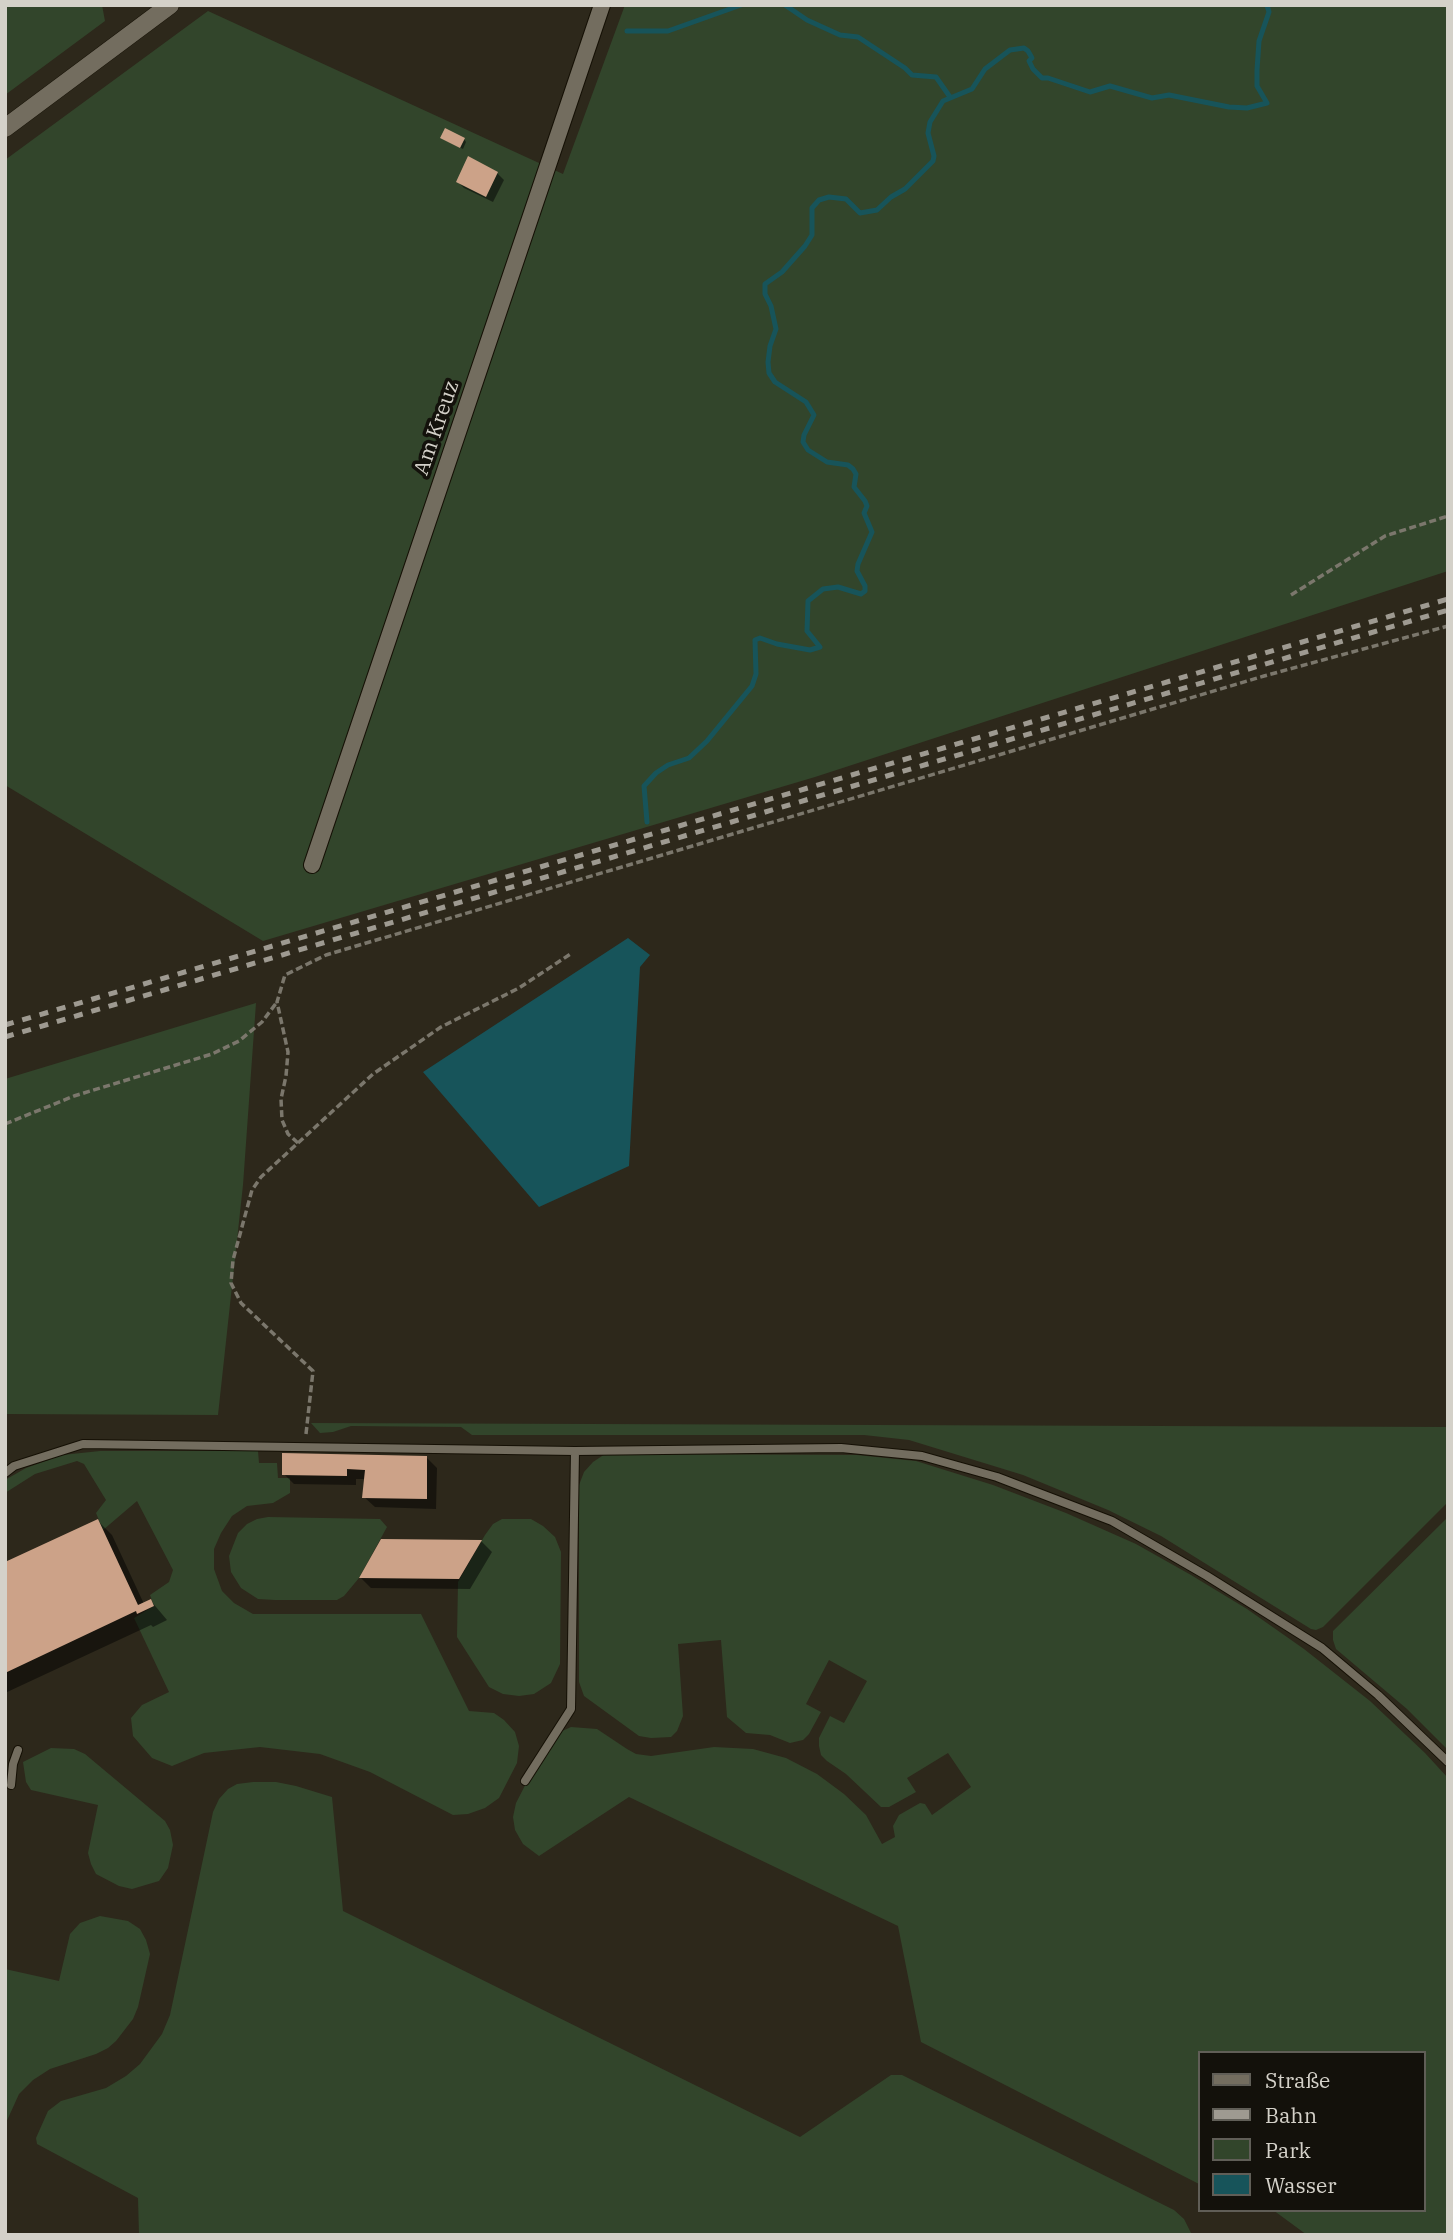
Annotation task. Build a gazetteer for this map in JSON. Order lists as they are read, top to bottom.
{
  "streets": {
    "street": ["Am Kreuz"]
  },
  "legend": [
    "Straße",
    "Bahn",
    "Park",
    "Wasser"
  ]
}
